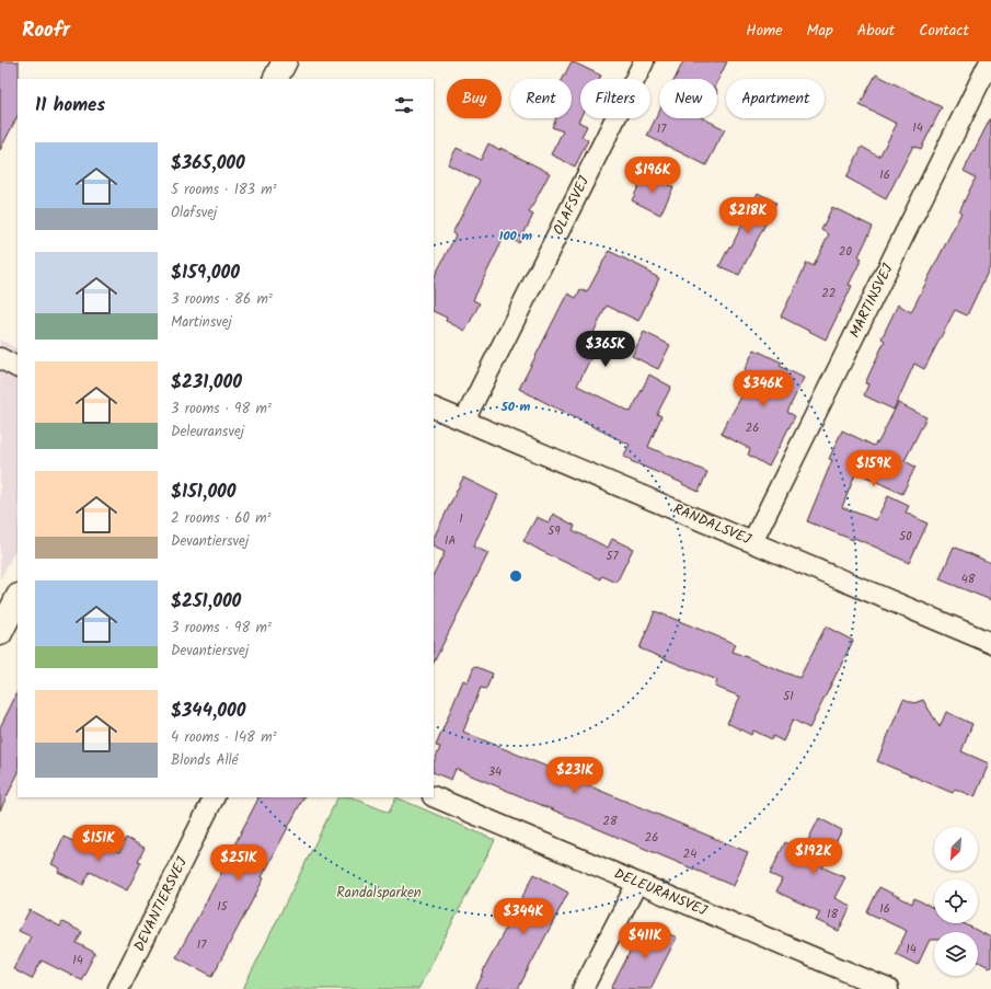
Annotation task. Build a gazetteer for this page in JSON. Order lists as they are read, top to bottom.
{
  "streets": {
    "street": [
      "OLAFSVEJ",
      "MARTINSVEJ",
      "RANDALSVEJ",
      "DELEURANSVEJ",
      "DEVANTIERSVEJ"
    ]
  },
  "crossings": [
    ["OLAFSVEJ", "RANDALSVEJ"],
    ["MARTINSVEJ", "RANDALSVEJ"]
  ],
  "parks": ["Randalsparken"],
  "house_numbers": [
    "14",
    "17",
    "16",
    "20",
    "22",
    "26",
    "1",
    "59",
    "50",
    "1A",
    "57",
    "48",
    "51",
    "34",
    "28",
    "26",
    "24",
    "15",
    "16",
    "18",
    "17",
    "14",
    "14"
  ],
  "north": "bottom left",
  "page": {
    "header": "Roofr",
    "nav": [
      "Home",
      "Map",
      "About",
      "Contact"
    ],
    "chip": [
      "Buy",
      "Rent",
      "Filters",
      "New",
      "Apartment"
    ],
    "heading": "11 homes",
    "list": [
      {
        "name": "$365,000",
        "note": "5 rooms · 183 m² · Olafsvej"
      },
      {
        "name": "$159,000",
        "note": "3 rooms · 86 m² · Martinsvej"
      },
      {
        "name": "$231,000",
        "note": "3 rooms · 98 m² · Deleuransvej"
      },
      {
        "name": "$151,000",
        "note": "2 rooms · 60 m² · Devantiersvej"
      },
      {
        "name": "$251,000",
        "note": "3 rooms · 98 m² · Devantiersvej"
      },
      {
        "name": "$344,000",
        "note": "4 rooms · 148 m² · Blonds Allé"
      }
    ],
    "price": [
      "$196K",
      "$218K",
      "$365K",
      "$346K",
      "$159K",
      "$231K",
      "$151K",
      "$192K",
      "$251K",
      "$344K",
      "$411K"
    ]
  },
  "rings": ["100 m", "50 m"]
}
